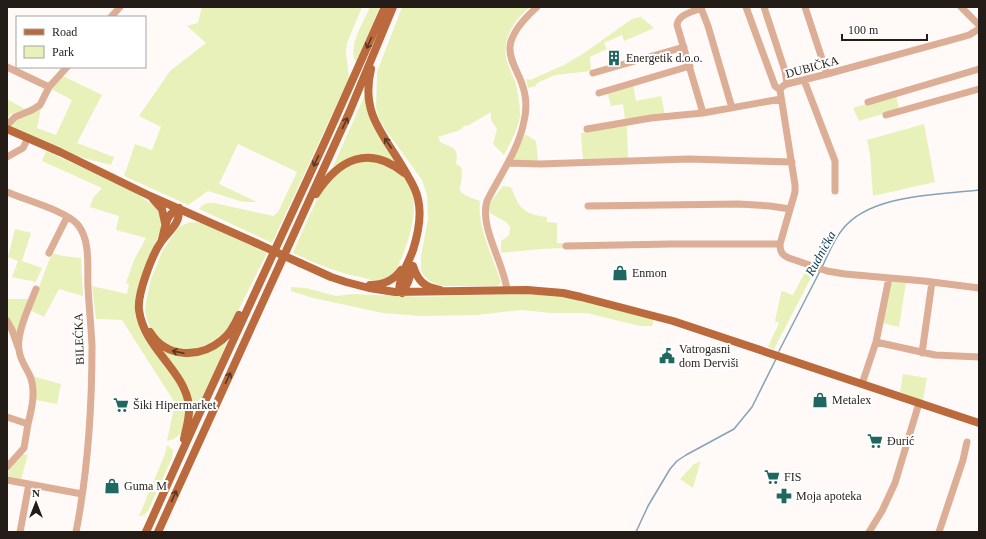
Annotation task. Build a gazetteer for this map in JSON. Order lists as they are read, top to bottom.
{
  "streets": {
    "street": ["DUBIČKA", "BILEĆKA"]
  },
  "water": ["Rudnička"],
  "places": {
    "building": ["Energetik d.o.o."],
    "shop": ["Enmon", "Metalex", "Guma M"],
    "public building": ["Vatrogasni dom Derviši"],
    "supermarket": ["Šiki Hipermarket", "Đurić", "FIS"],
    "pharmacy": ["Moja apoteka"]
  },
  "legend": ["Road", "Park"],
  "scale_bar": "100 m",
  "north": "top"
}
